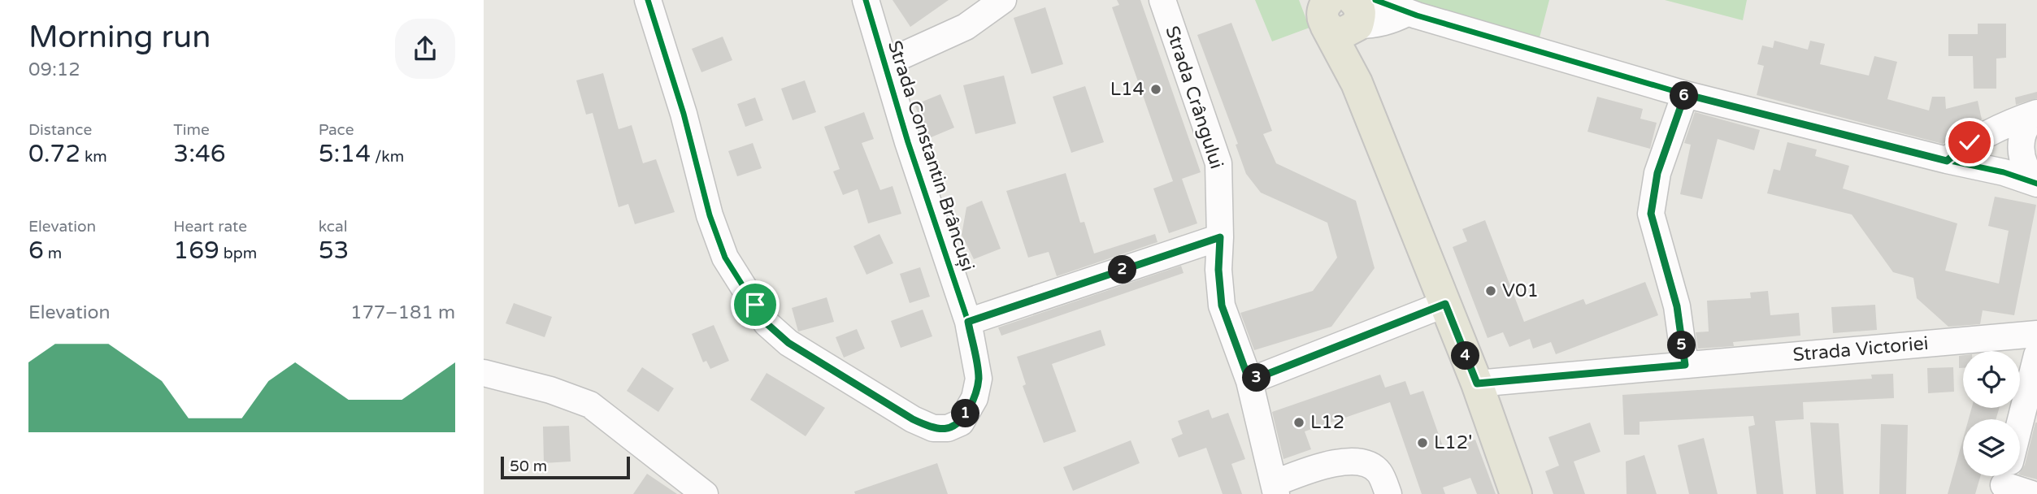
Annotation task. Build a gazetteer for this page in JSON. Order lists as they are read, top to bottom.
{
  "streets": {
    "street": ["Strada Crângului", "Strada Constantin Brâncuși", "Strada Victoriei"]
  },
  "places": [
    "L14",
    "V01",
    "L12",
    "L12'"
  ],
  "scale_bar": "50 m",
  "page": {
    "heading": ["Morning run", "09:12"],
    "pins": [
      "6",
      "2",
      "5",
      "4",
      "3",
      "1"
    ],
    "stats": [
      ["Distance", "0.72 km"],
      ["Time", "3:46"],
      ["Pace", "5:14 /km"],
      ["Elevation", "6 m"],
      ["Heart rate", "169 bpm"],
      ["kcal", "53"]
    ],
    "chart": ["Elevation", "177–181 m"],
    "scale": "50 m"
  }
}
